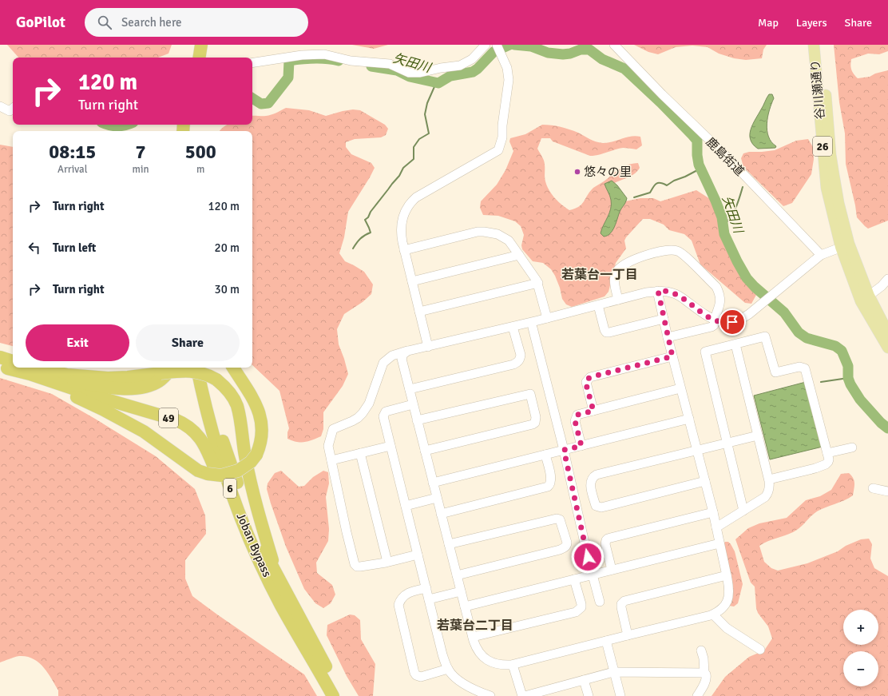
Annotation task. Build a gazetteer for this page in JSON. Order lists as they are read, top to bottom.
{
  "streets": {
    "highway": ["49", "6", "Joban Bypass"],
    "main road": ["谷川瀬通り", "26"],
    "street": ["鹿島街道"]
  },
  "crossings": [
    ["谷川瀬通り", "26"],
    ["49", "Joban Bypass"]
  ],
  "districts": ["若葉台一丁目", "若葉台二丁目"],
  "water": ["矢田川"],
  "places": ["悠々の里"],
  "page": {
    "header": "GoPilot",
    "search": "Search here",
    "nav": ["Map", "Layers", "Share"],
    "turn": ["120 m", "Turn right"],
    "eta": [
      "08:15",
      "Arrival",
      "7",
      "min",
      "500",
      "m"
    ],
    "list": [
      {
        "name": "Turn right",
        "value": "120 m"
      },
      {
        "name": "Turn left",
        "value": "20 m"
      },
      {
        "name": "Turn right",
        "value": "30 m"
      }
    ],
    "buttons": ["Exit", "Share"],
    "map_buttons": ["+", "−"]
  }
}
